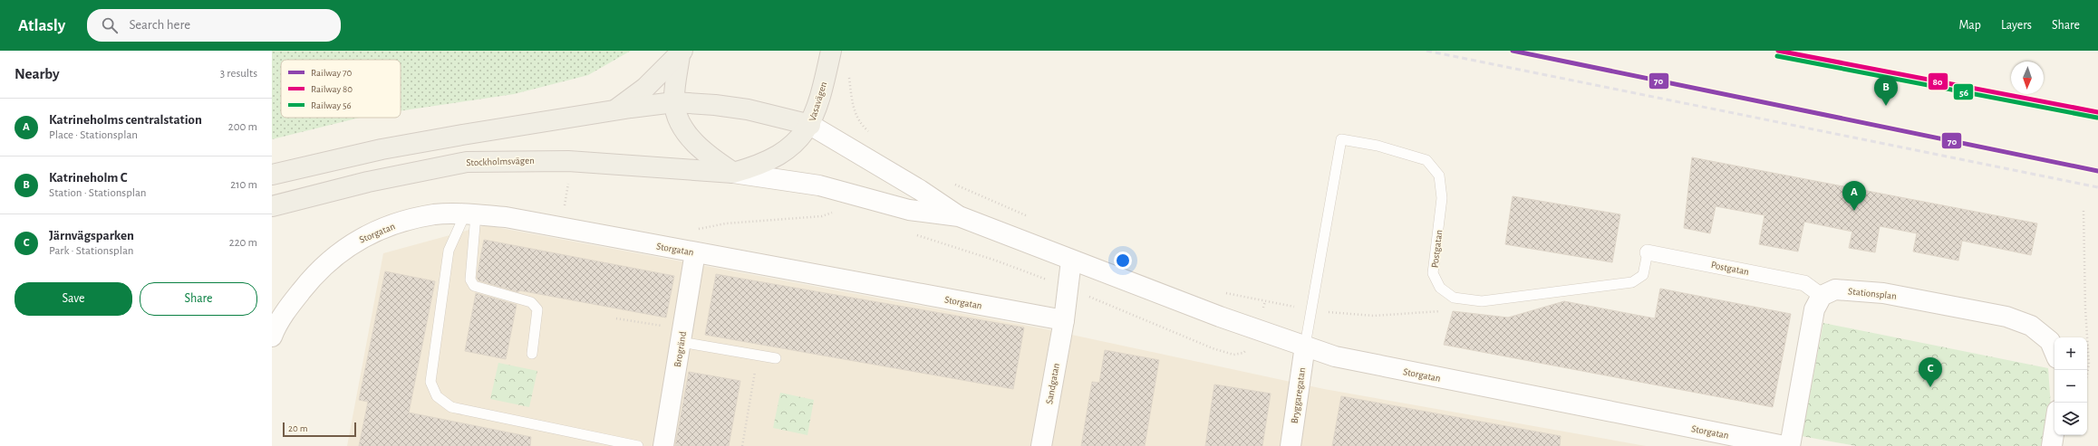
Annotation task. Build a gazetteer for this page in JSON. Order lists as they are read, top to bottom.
{
  "streets": {
    "main road": ["Vasavägen", "Stockholmsvägen"],
    "street": [
      "Storgatan",
      "Postgatan",
      "Stationsplan",
      "Brogränd",
      "Sandgatan",
      "Bryggaregatan"
    ]
  },
  "crossings": [
    ["Vasavägen", "Stockholmsvägen"],
    ["Vasavägen", "Storgatan"],
    ["Stockholmsvägen", "Storgatan"],
    ["Storgatan", "Postgatan"],
    ["Storgatan", "Brogränd"],
    ["Storgatan", "Sandgatan"],
    ["Storgatan", "Bryggaregatan"],
    ["Postgatan", "Stationsplan"],
    ["Postgatan", "Bryggaregatan"]
  ],
  "lines": ["rail line 70", "rail line 80", "rail line 56"],
  "legend": ["Railway 70", "Railway 80", "Railway 56"],
  "scale_bar": "20 m",
  "north": "bottom",
  "page": {
    "header": "Atlasly",
    "search": "Search here",
    "nav": ["Map", "Layers", "Share"],
    "heading": ["Nearby", "3 results"],
    "pins": ["B", "A", "C"],
    "list": [
      {
        "mark": "A",
        "name": "Katrineholms centralstation",
        "note": "Place · Stationsplan",
        "value": "200 m"
      },
      {
        "mark": "B",
        "name": "Katrineholm C",
        "note": "Station · Stationsplan",
        "value": "210 m"
      },
      {
        "mark": "C",
        "name": "Järnvägsparken",
        "note": "Park · Stationsplan",
        "value": "220 m"
      }
    ],
    "buttons": ["Save", "Share"],
    "map_buttons": ["+", "−"],
    "scale": "20 m"
  }
}
